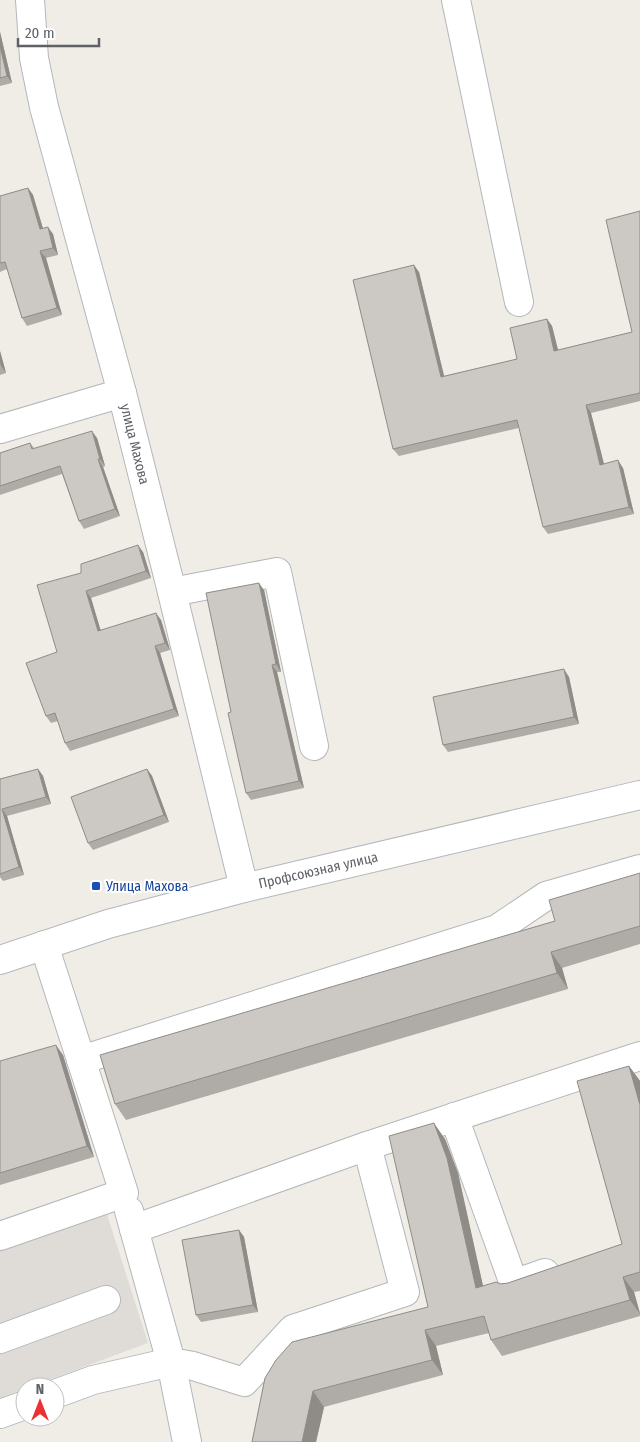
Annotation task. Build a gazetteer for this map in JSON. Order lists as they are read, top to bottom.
{
  "streets": {
    "street": ["улица Махова", "Профсоюзная улица"]
  },
  "crossings": [
    ["улица Махова", "Профсоюзная улица"]
  ],
  "places": {
    "transit": ["Улица Махова"]
  },
  "scale_bar": "20 m",
  "north": "top"
}
